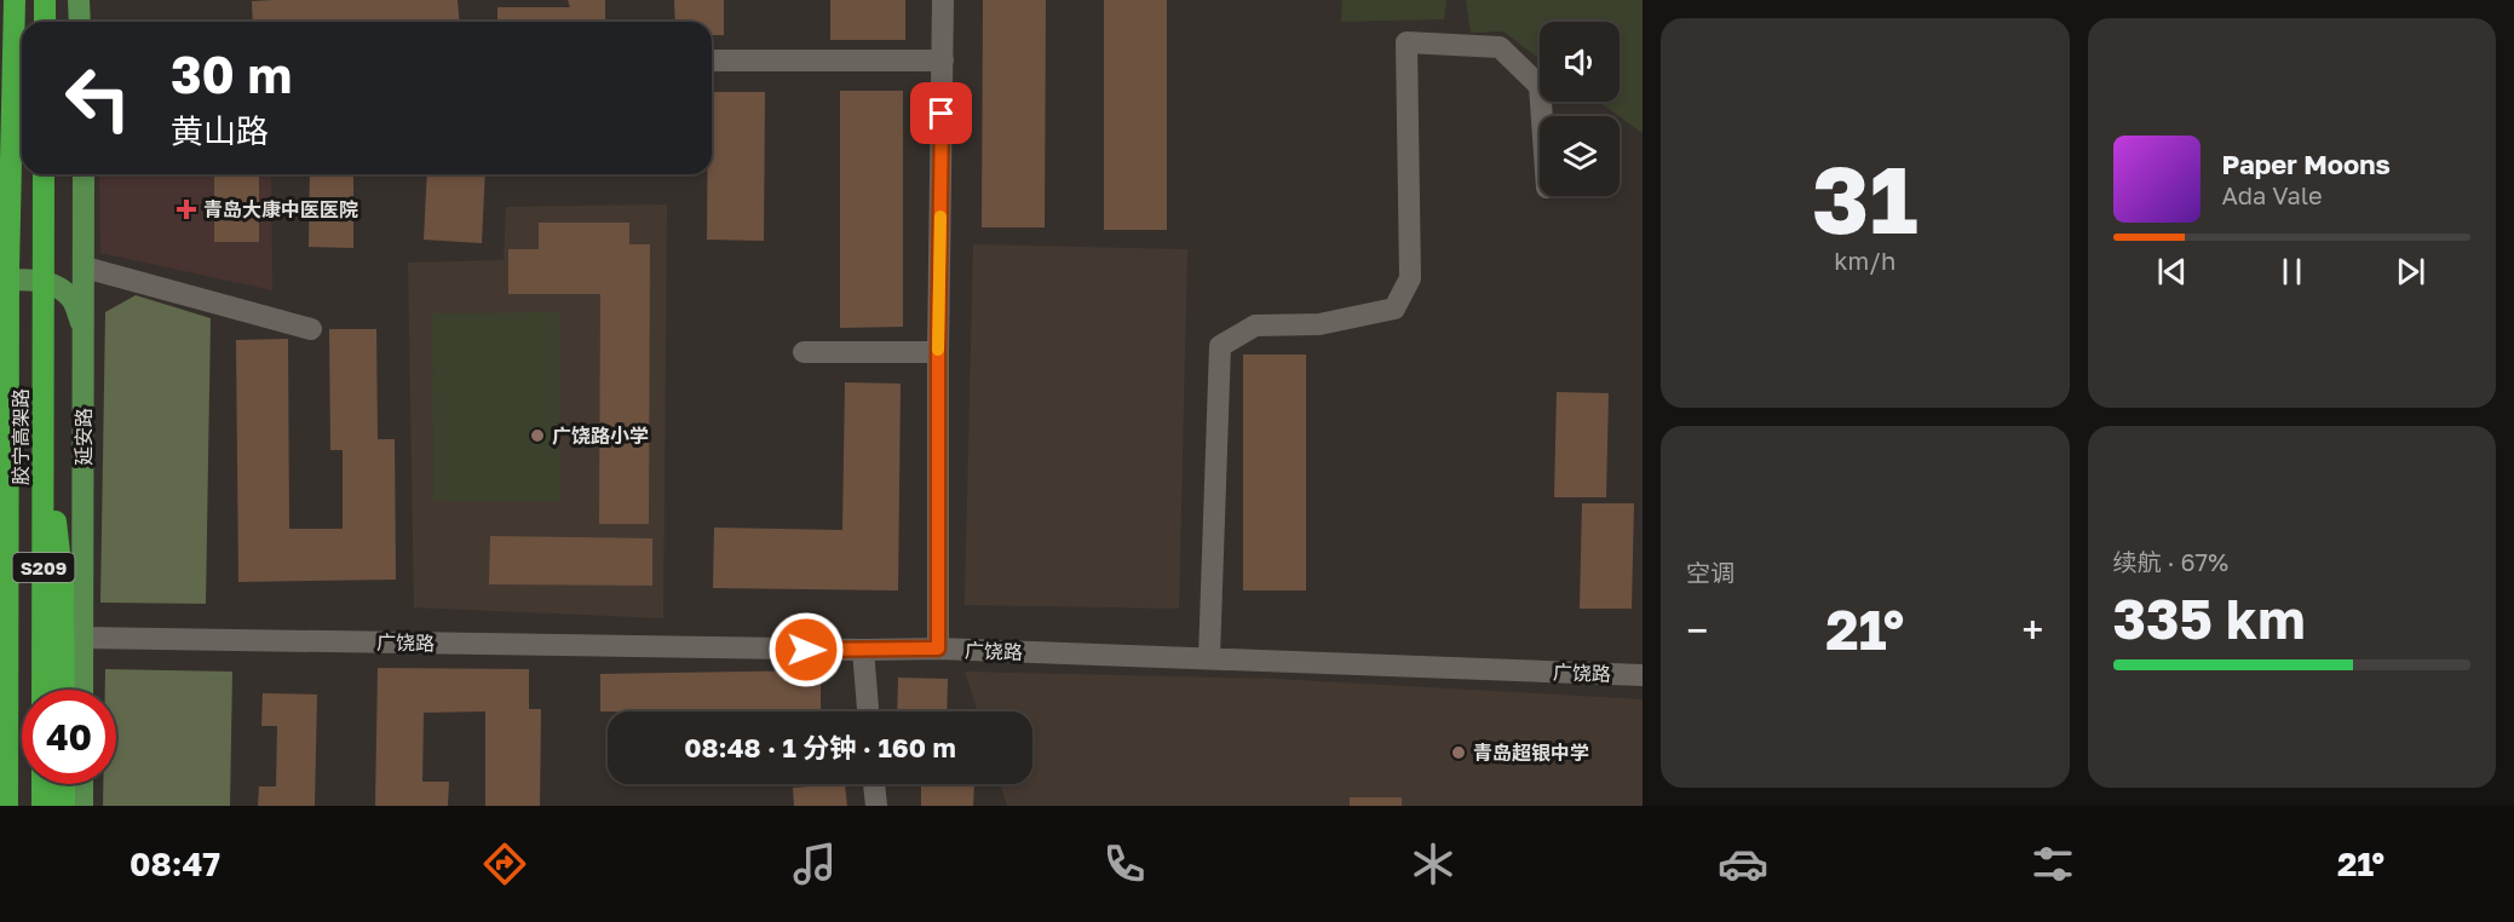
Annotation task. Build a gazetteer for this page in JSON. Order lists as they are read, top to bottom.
{
  "streets": {
    "highway": ["胶宁高架路", "S209"],
    "main road": ["延安路"],
    "street": ["广饶路"]
  },
  "crossings": [
    ["延安路", "广饶路"]
  ],
  "places": {
    "health": ["青岛大康中医医院"],
    "other": ["广饶路小学", "青岛超银中学"]
  },
  "page": {
    "tile": [
      ["31", "km/h"],
      "空调",
      ["续航 · 67%", "335 km"]
    ],
    "turn": ["30 m", "黄山路"],
    "song": ["Paper Moons", "Ada Vale"],
    "heat": ["−", "21°", "+"],
    "limit": "40",
    "trip": "08:48 · 1 分钟 · 160 m",
    "tabs": ["08:47", "21°"]
  }
}
